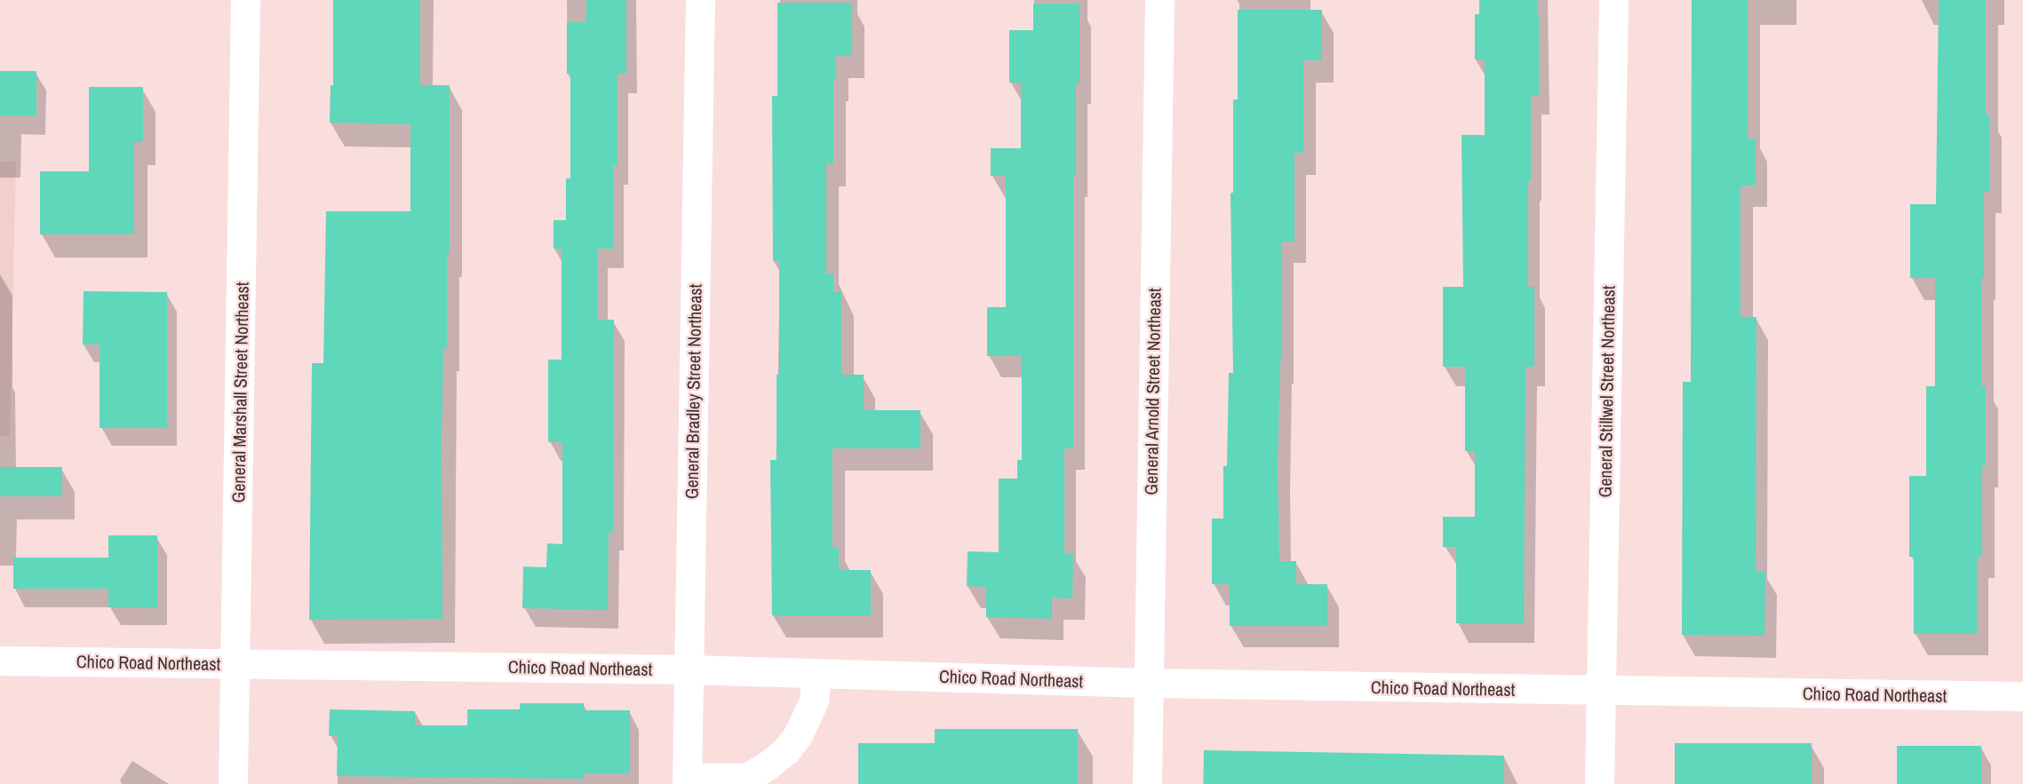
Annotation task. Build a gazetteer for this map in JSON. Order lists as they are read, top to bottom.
{
  "streets": {
    "street": [
      "General Bradley Street Northeast",
      "General Arnold Street Northeast",
      "General Stillwel Street Northeast",
      "General Marshall Street Northeast",
      "Chico Road Northeast"
    ]
  },
  "crossings": [
    ["General Bradley Street Northeast", "Chico Road Northeast"],
    ["General Arnold Street Northeast", "Chico Road Northeast"],
    ["General Stillwel Street Northeast", "Chico Road Northeast"],
    ["General Marshall Street Northeast", "Chico Road Northeast"]
  ]
}
